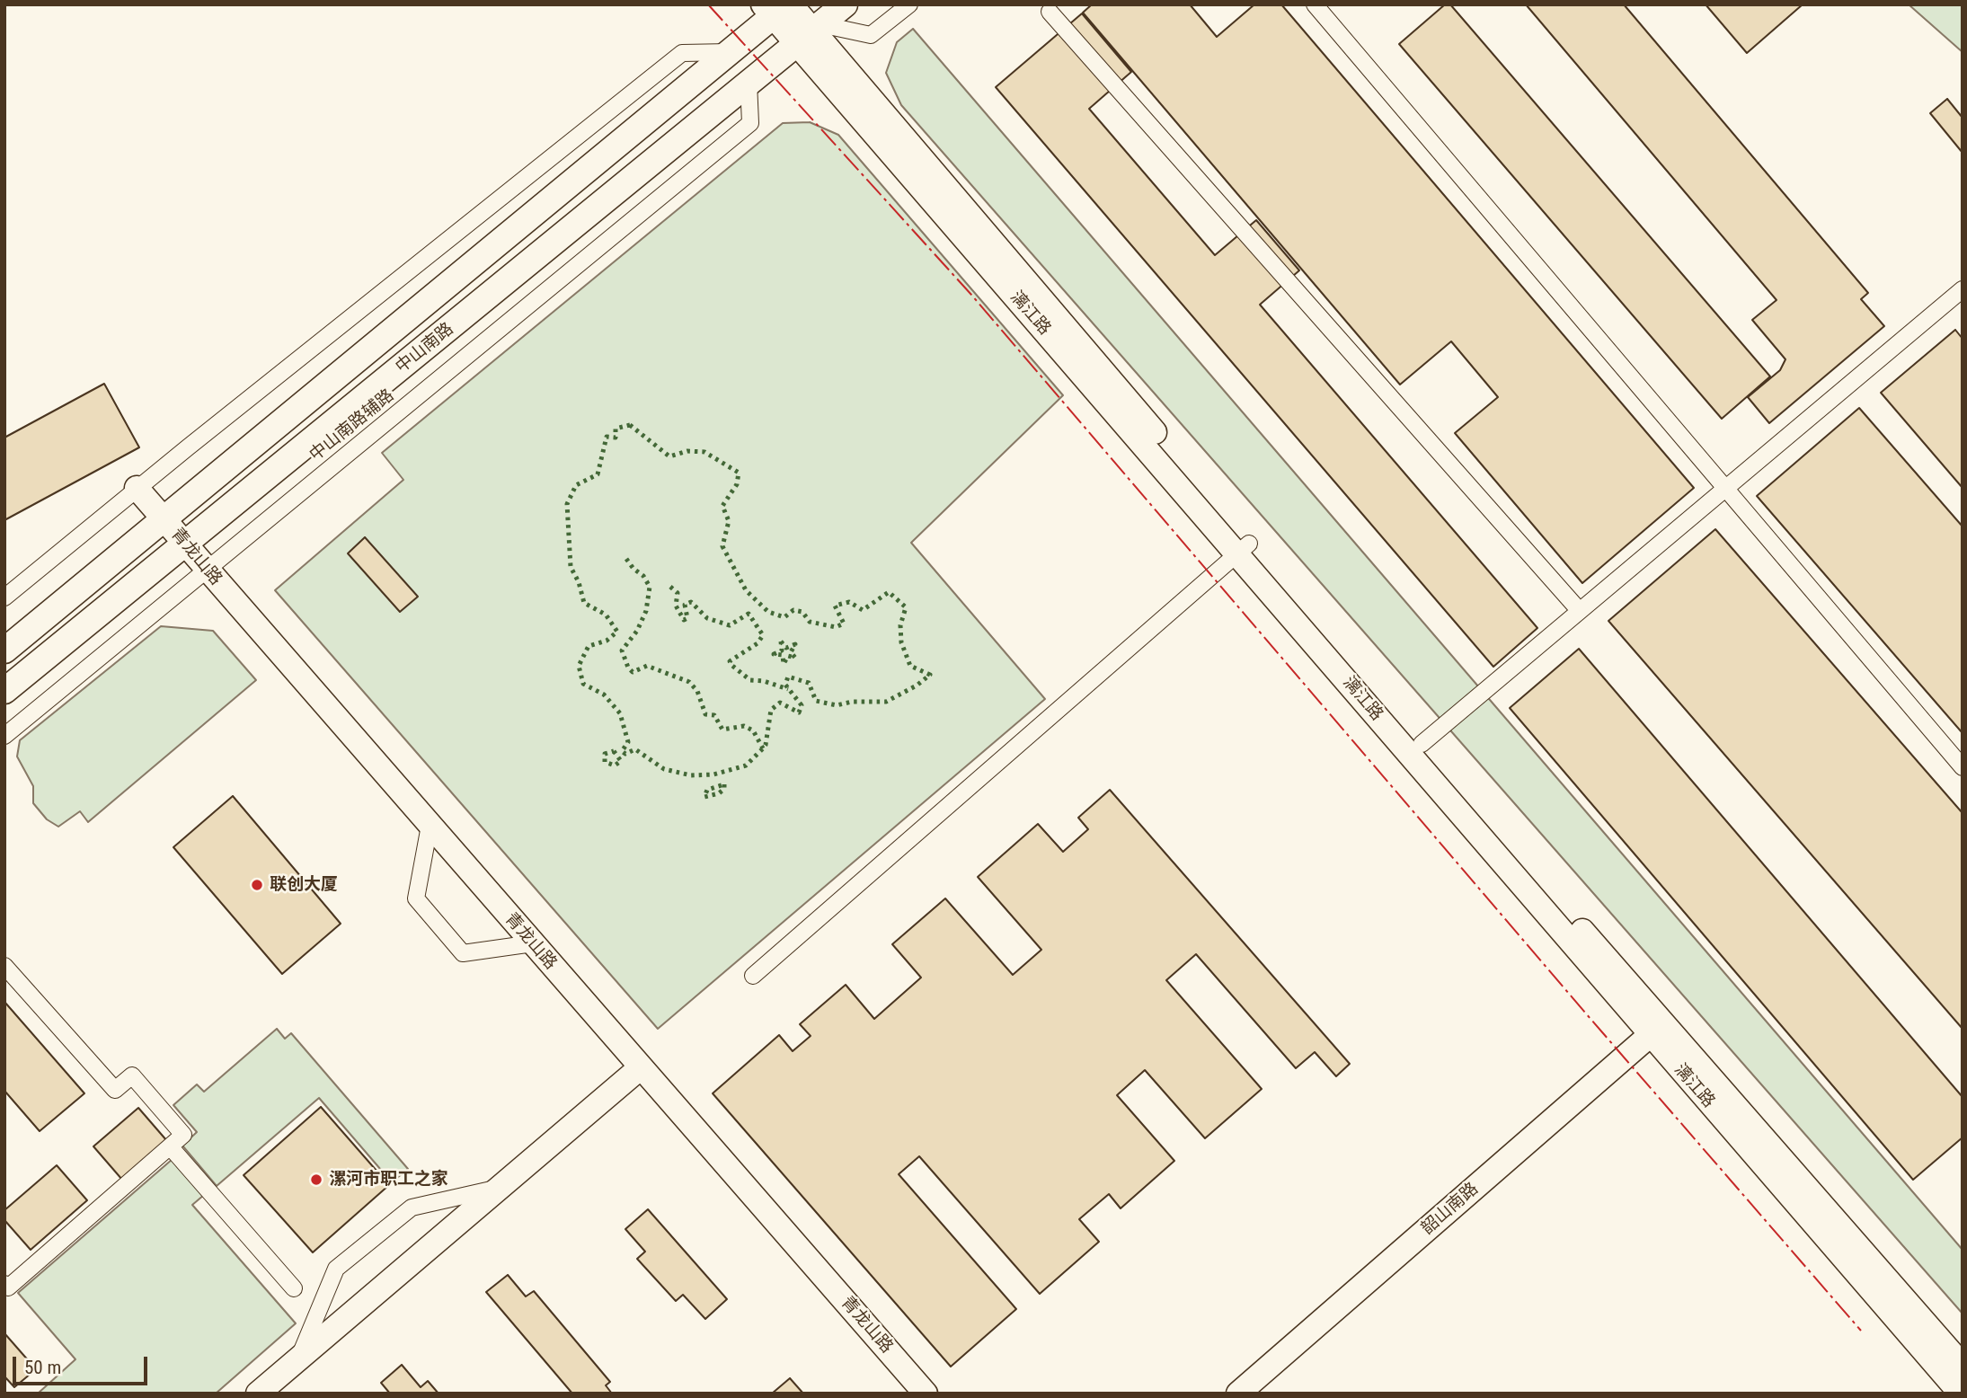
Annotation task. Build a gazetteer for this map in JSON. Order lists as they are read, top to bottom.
{
  "streets": {
    "main road": ["中山南路"],
    "street": [
      "漓江路",
      "中山南路辅路",
      "青龙山路",
      "韶山南路"
    ]
  },
  "crossings": [
    ["漓江路", "中山南路"],
    ["漓江路", "韶山南路"],
    ["中山南路", "中山南路辅路"],
    ["中山南路", "青龙山路"],
    ["中山南路辅路", "青龙山路"]
  ],
  "places": ["联创大厦", "漯河市职工之家"],
  "scale_bar": "50 m"
}
